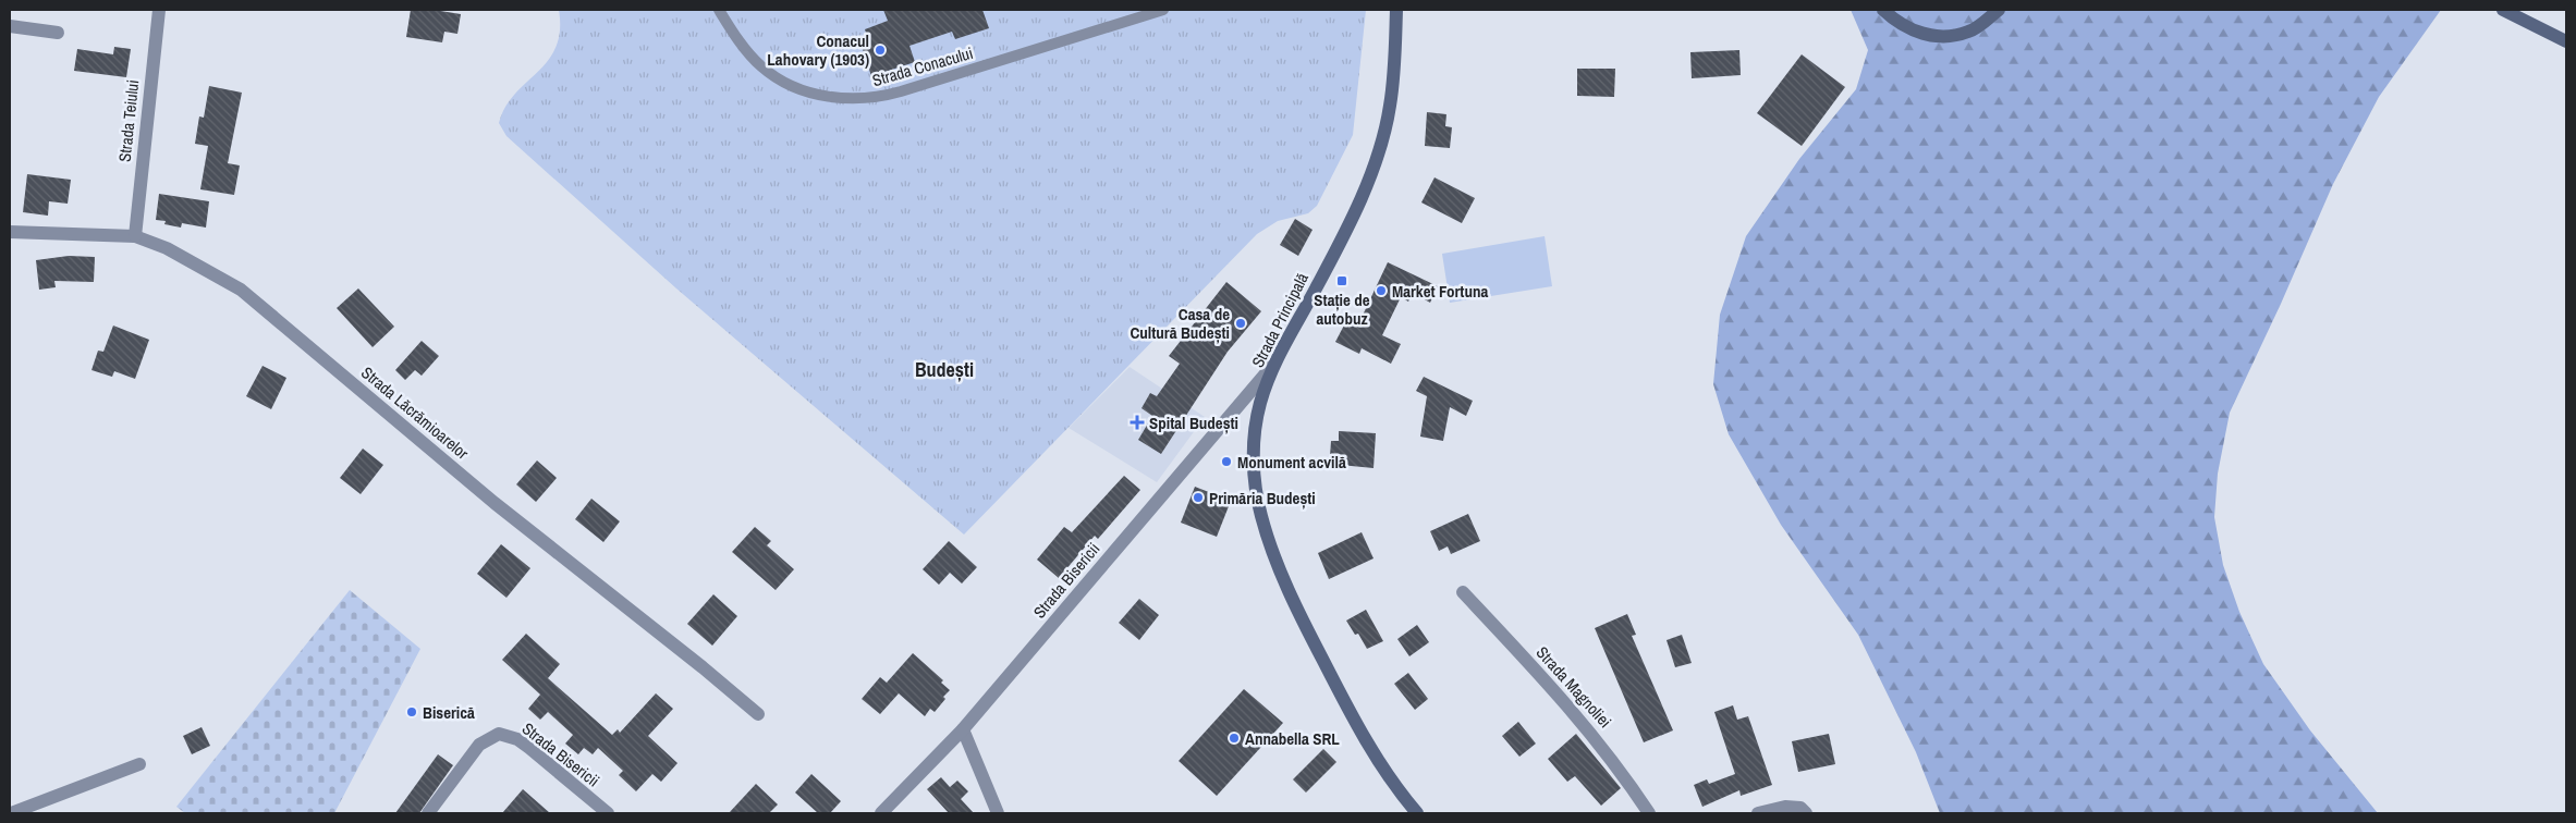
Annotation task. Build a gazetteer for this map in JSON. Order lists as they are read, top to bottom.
{
  "streets": {
    "main road": ["Strada Principală"],
    "street": [
      "Strada Teiului",
      "Strada Lăcrămioarelor",
      "Strada Bisericii",
      "Strada Magnoliei"
    ],
    "lane": ["Strada Conacului"]
  },
  "crossings": [
    ["Strada Teiului", "Strada Lăcrămioarelor"],
    ["Strada Principală", "Strada Bisericii"]
  ],
  "districts": ["Budești"],
  "places": {
    "other": [
      "Conacul Lahovary (1903)",
      "Market Fortuna",
      "Casa de Cultură Budești",
      "Monument acvilă",
      "Primăria Budești",
      "Biserică",
      "Annabella SRL"
    ],
    "transit": ["Stație de autobuz"],
    "health": ["Spital Budești"]
  }
}
